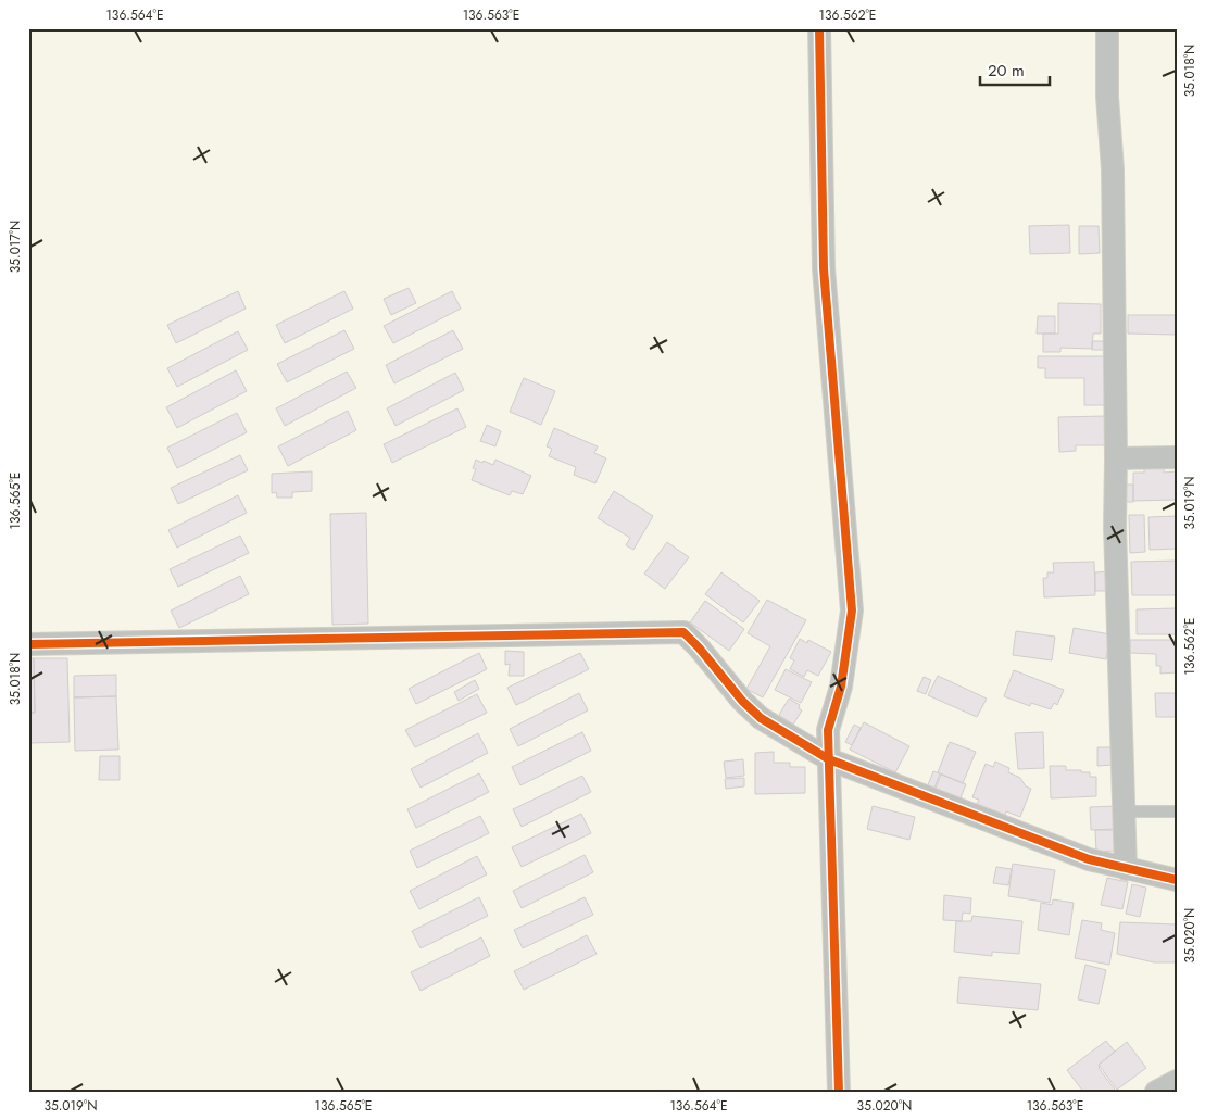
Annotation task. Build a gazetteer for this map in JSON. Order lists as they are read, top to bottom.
{
  "scale_bar": "20 m",
  "coordinates": [
    "136.564°E",
    "136.563°E",
    "136.562°E",
    "35.018°N",
    "35.017°N",
    "136.565°E",
    "35.019°N",
    "35.020°N"
  ]
}
